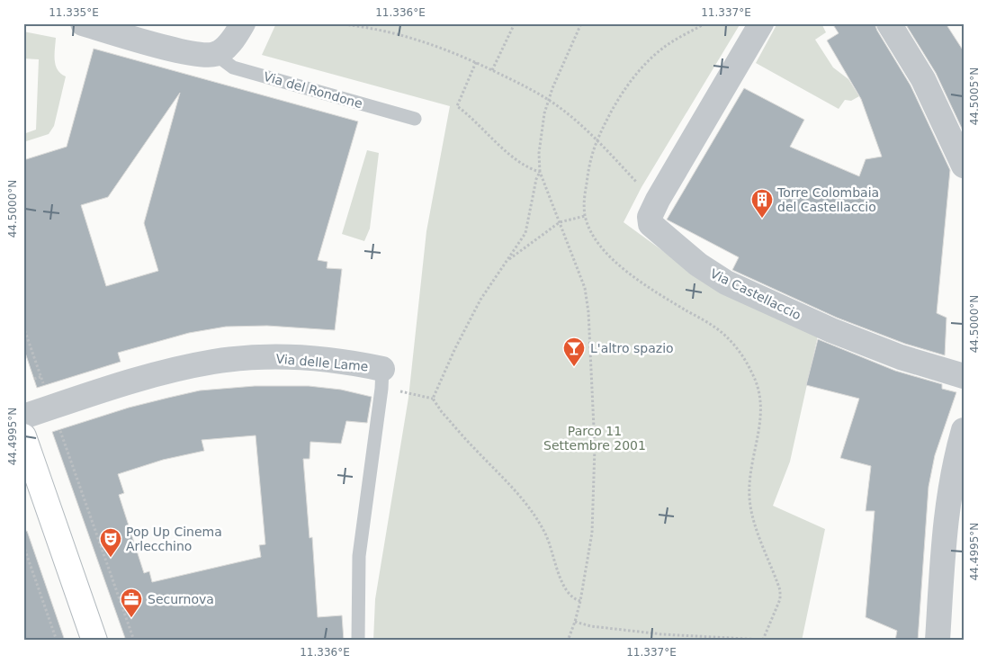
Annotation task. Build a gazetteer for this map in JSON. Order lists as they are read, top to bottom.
{
  "streets": {
    "street": ["Via Castellaccio", "Via delle Lame"],
    "lane": ["Via del Rondone"]
  },
  "parks": ["Parco 11 Settembre 2001"],
  "places": {
    "building": ["Torre Colombaia del Castellaccio"],
    "bar": ["L'altro spazio"],
    "theatre": ["Pop Up Cinema Arlecchino"],
    "office": ["Securnova"]
  },
  "coordinates": [
    "11.335°E",
    "11.336°E",
    "11.337°E",
    "44.5005°N",
    "44.5000°N",
    "44.4995°N"
  ]
}
